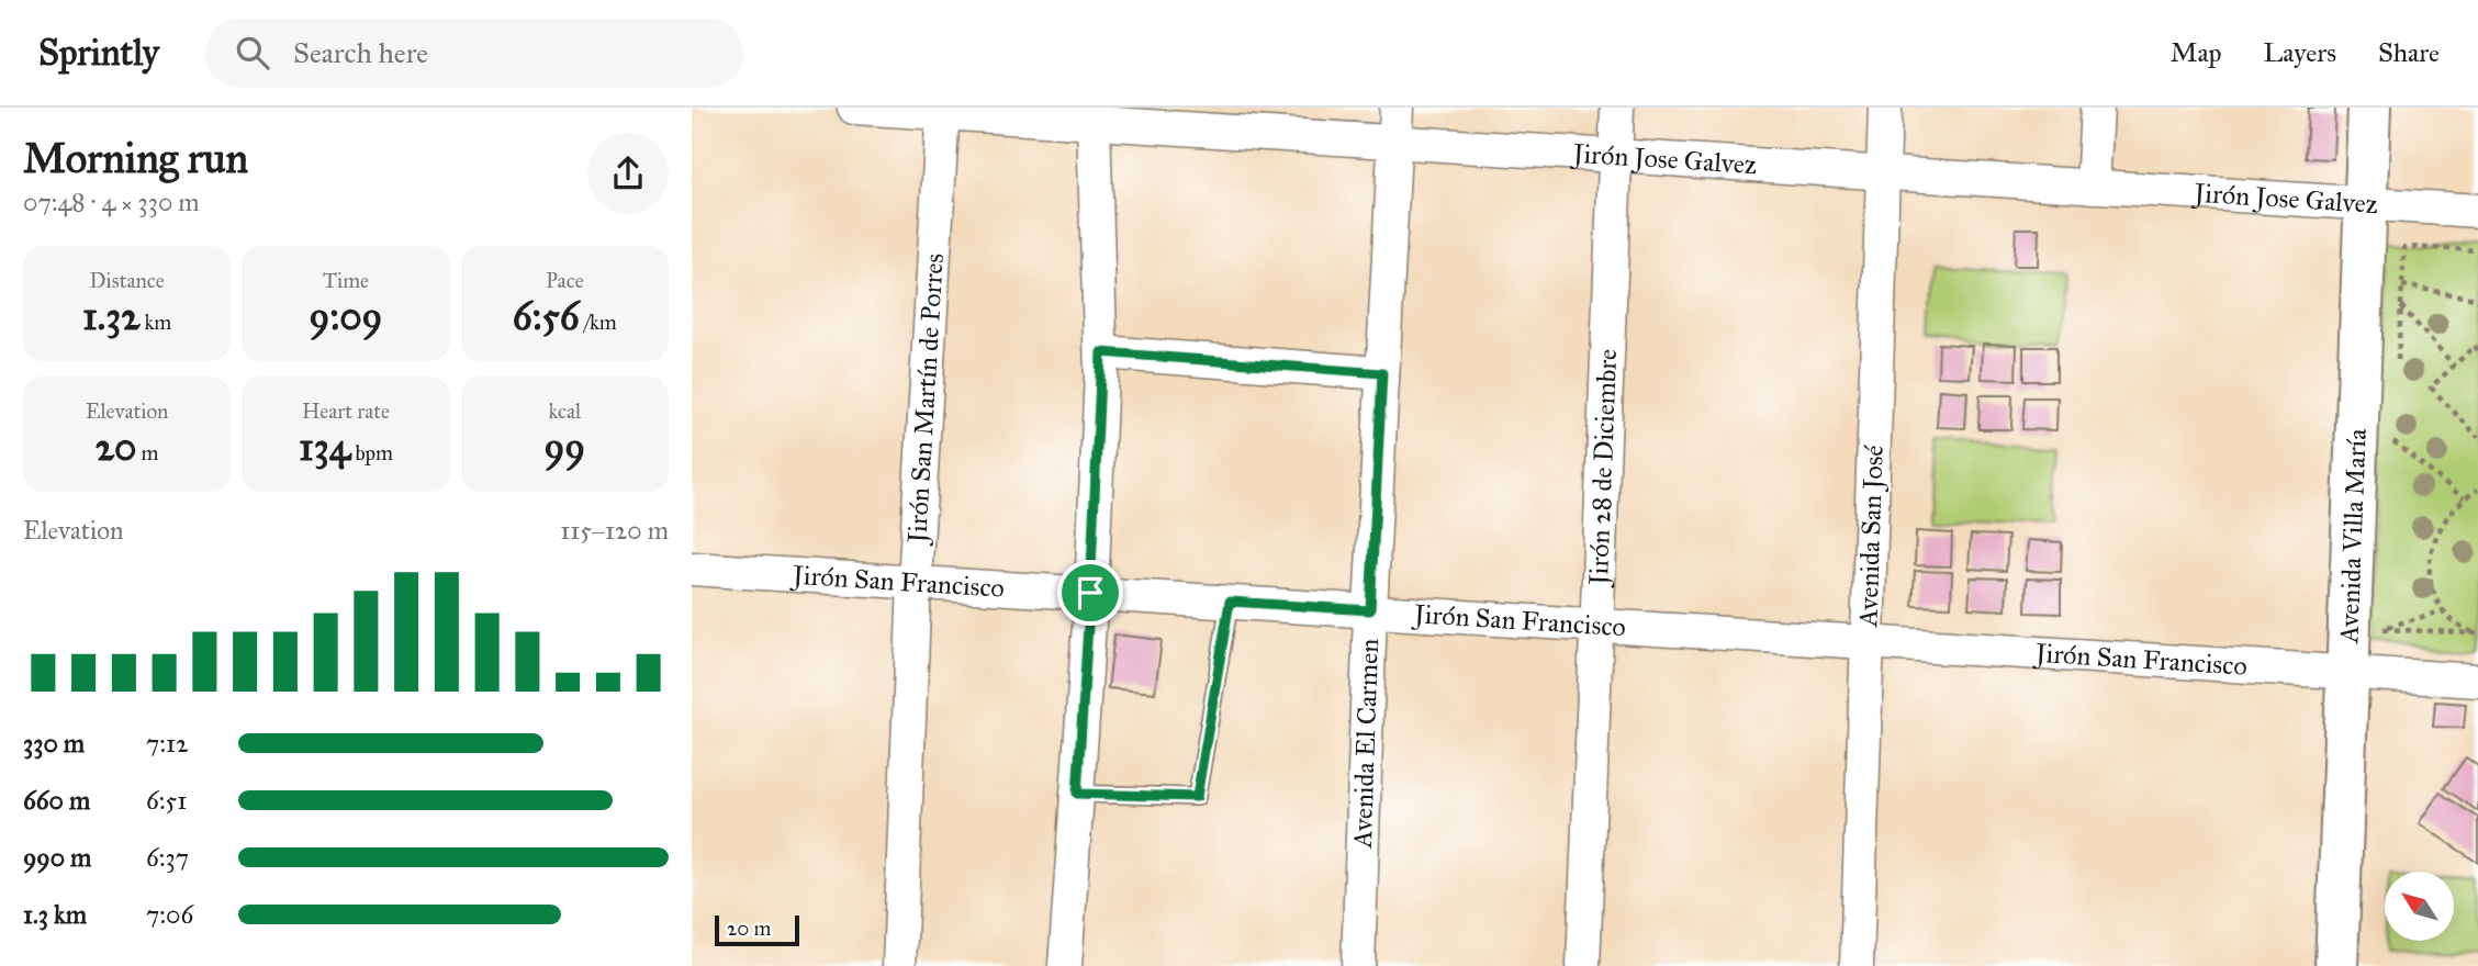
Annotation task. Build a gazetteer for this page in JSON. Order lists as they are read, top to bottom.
{
  "streets": {
    "main road": ["Avenida Villa María"],
    "street": [
      "Jirón Jose Galvez",
      "Jirón San Martín de Porres",
      "Jirón 28 de Diciembre",
      "Avenida San José",
      "Jirón San Francisco",
      "Avenida El Carmen"
    ]
  },
  "crossings": [
    ["Jirón Jose Galvez", "Jirón San Martín de Porres"],
    ["Jirón Jose Galvez", "Jirón 28 de Diciembre"],
    ["Jirón Jose Galvez", "Avenida San José"],
    ["Jirón Jose Galvez", "Avenida Villa María"],
    ["Jirón Jose Galvez", "Avenida El Carmen"],
    ["Jirón San Martín de Porres", "Jirón San Francisco"],
    ["Jirón 28 de Diciembre", "Jirón San Francisco"],
    ["Avenida San José", "Jirón San Francisco"],
    ["Avenida Villa María", "Jirón San Francisco"],
    ["Jirón San Francisco", "Avenida El Carmen"]
  ],
  "scale_bar": "20 m",
  "north": "top left",
  "page": {
    "header": "Sprintly",
    "search": "Search here",
    "nav": ["Map", "Layers", "Share"],
    "heading": ["Morning run", "07:48 · 4 × 330 m"],
    "stats": [
      ["Distance", "1.32 km"],
      ["Time", "9:09"],
      ["Pace", "6:56 /km"],
      ["Elevation", "20 m"],
      ["Heart rate", "134 bpm"],
      ["kcal", "99"]
    ],
    "chart": ["Elevation", "115–120 m"],
    "list": [
      {
        "name": "330 m",
        "note": "7:12"
      },
      {
        "name": "660 m",
        "note": "6:51"
      },
      {
        "name": "990 m",
        "note": "6:37"
      },
      {
        "name": "1.3 km",
        "note": "7:06"
      }
    ],
    "scale": "20 m"
  }
}
